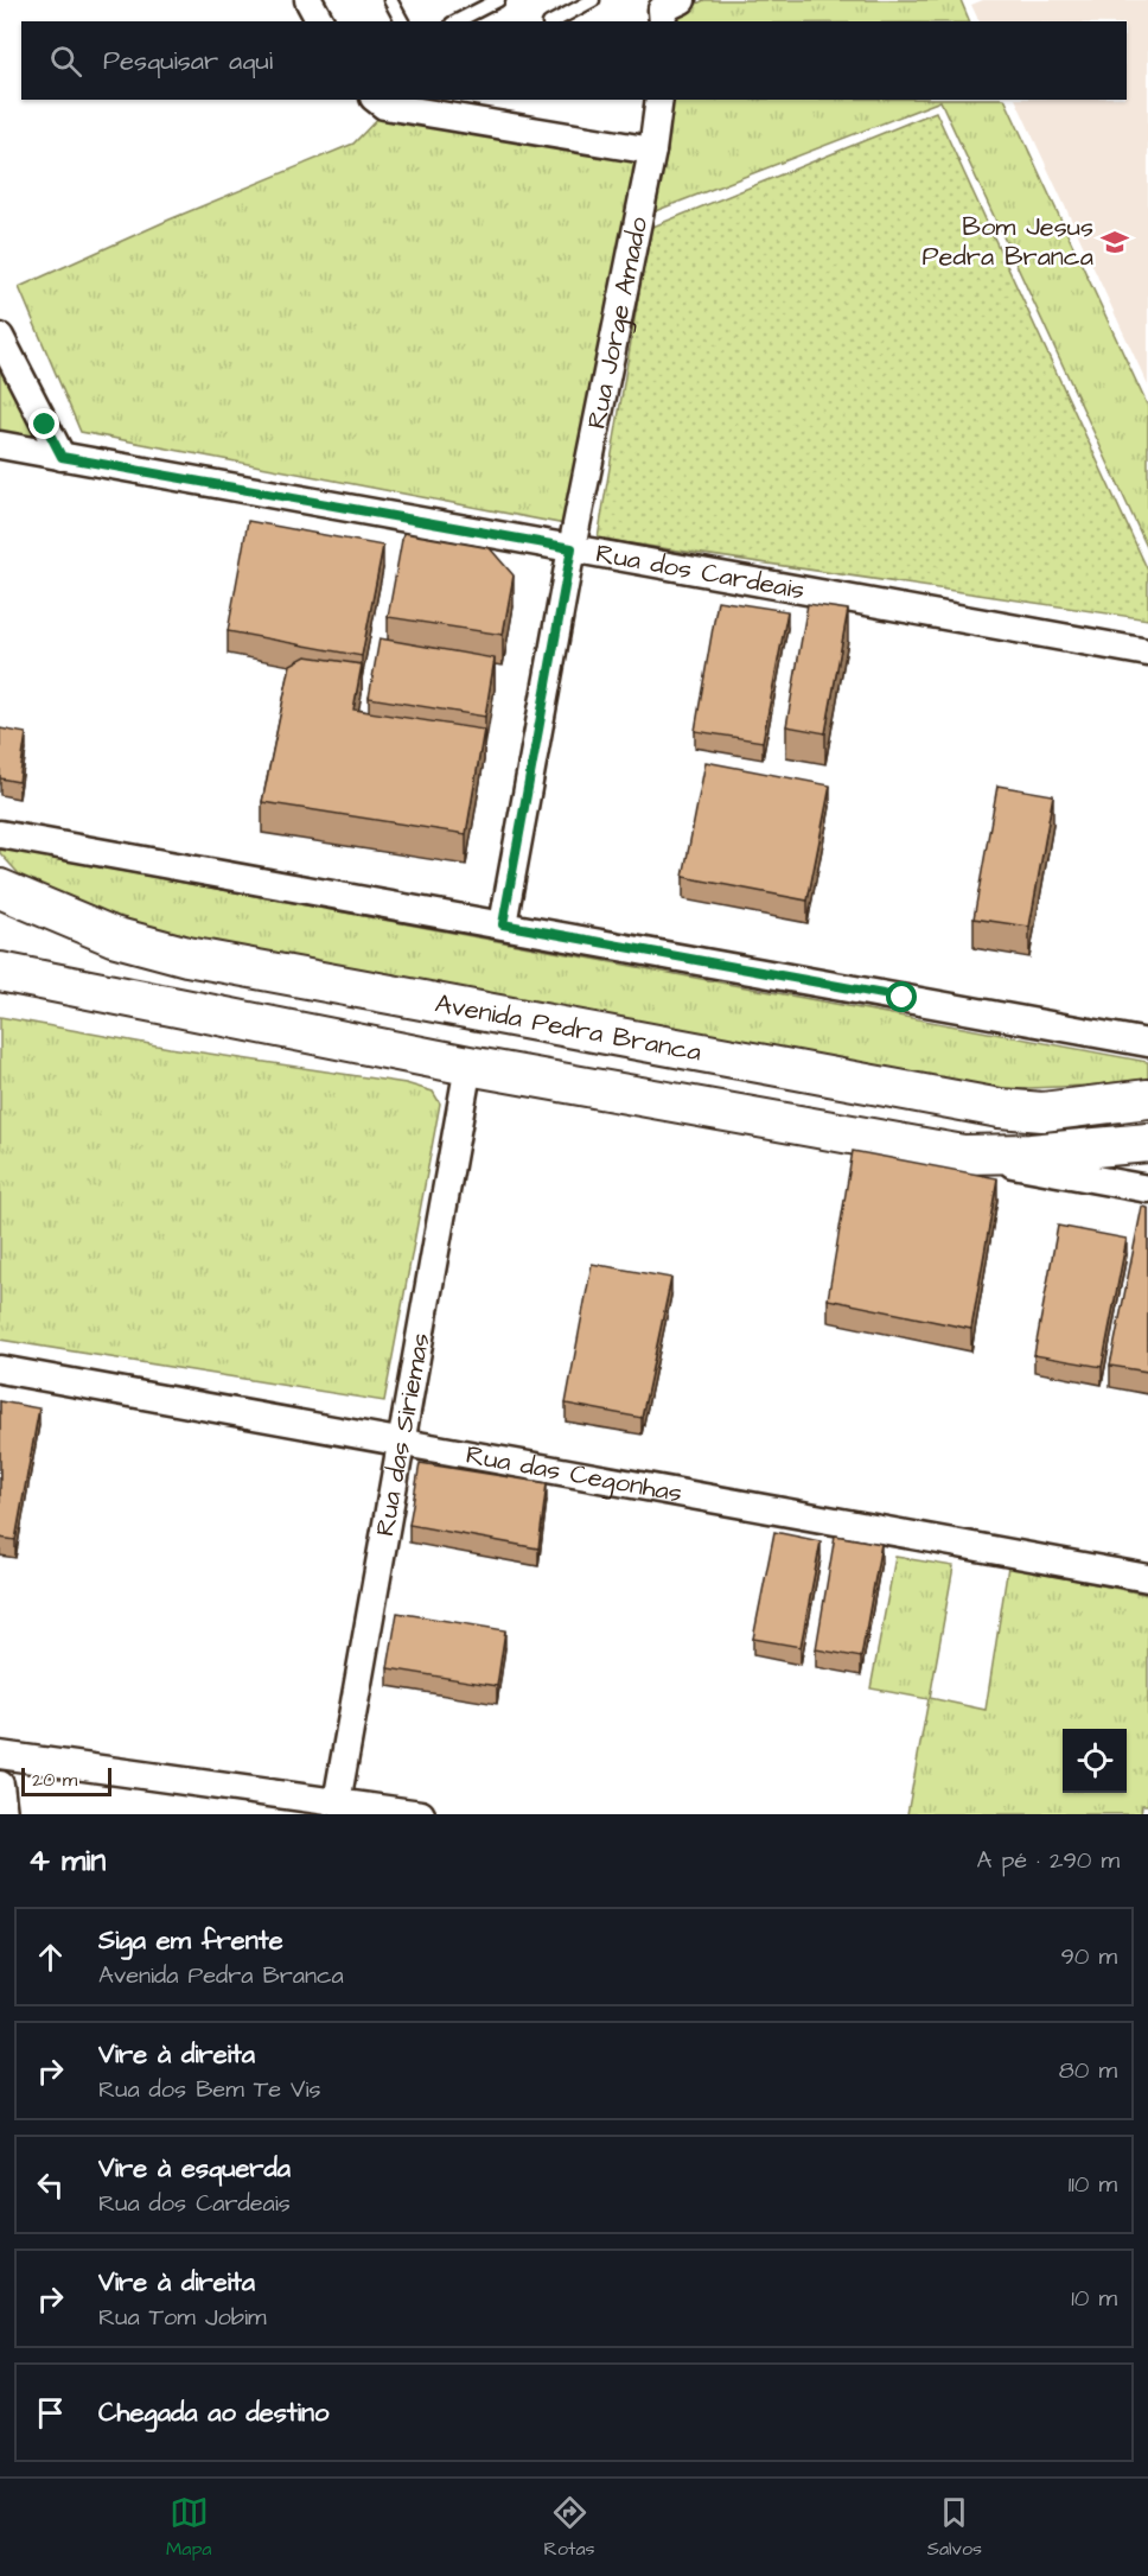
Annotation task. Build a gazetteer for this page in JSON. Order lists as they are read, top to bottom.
{
  "streets": {
    "main road": ["Avenida Pedra Branca"],
    "street": [
      "Rua Jorge Amado",
      "Rua dos Cardeais",
      "Rua das Siriemas",
      "Rua das Cegonhas"
    ]
  },
  "crossings": [
    ["Rua Jorge Amado", "Rua dos Cardeais"],
    ["Avenida Pedra Branca", "Rua das Siriemas"],
    ["Rua das Siriemas", "Rua das Cegonhas"]
  ],
  "places": {
    "school or university": ["Bom Jesus Pedra Branca"]
  },
  "scale_bar": "20 m",
  "page": {
    "search": "Pesquisar aqui",
    "scale": "20 m",
    "heading": ["4 min", "A pé · 290 m"],
    "list": [
      ["Siga em frente", "Avenida Pedra Branca", "90 m"],
      ["Vire à direita", "Rua dos Bem Te Vis", "80 m"],
      ["Vire à esquerda", "Rua dos Cardeais", "110 m"],
      ["Vire à direita", "Rua Tom Jobim", "10 m"],
      "Chegada ao destino"
    ],
    "nav": ["Mapa", "Rotas", "Salvos"]
  }
}
